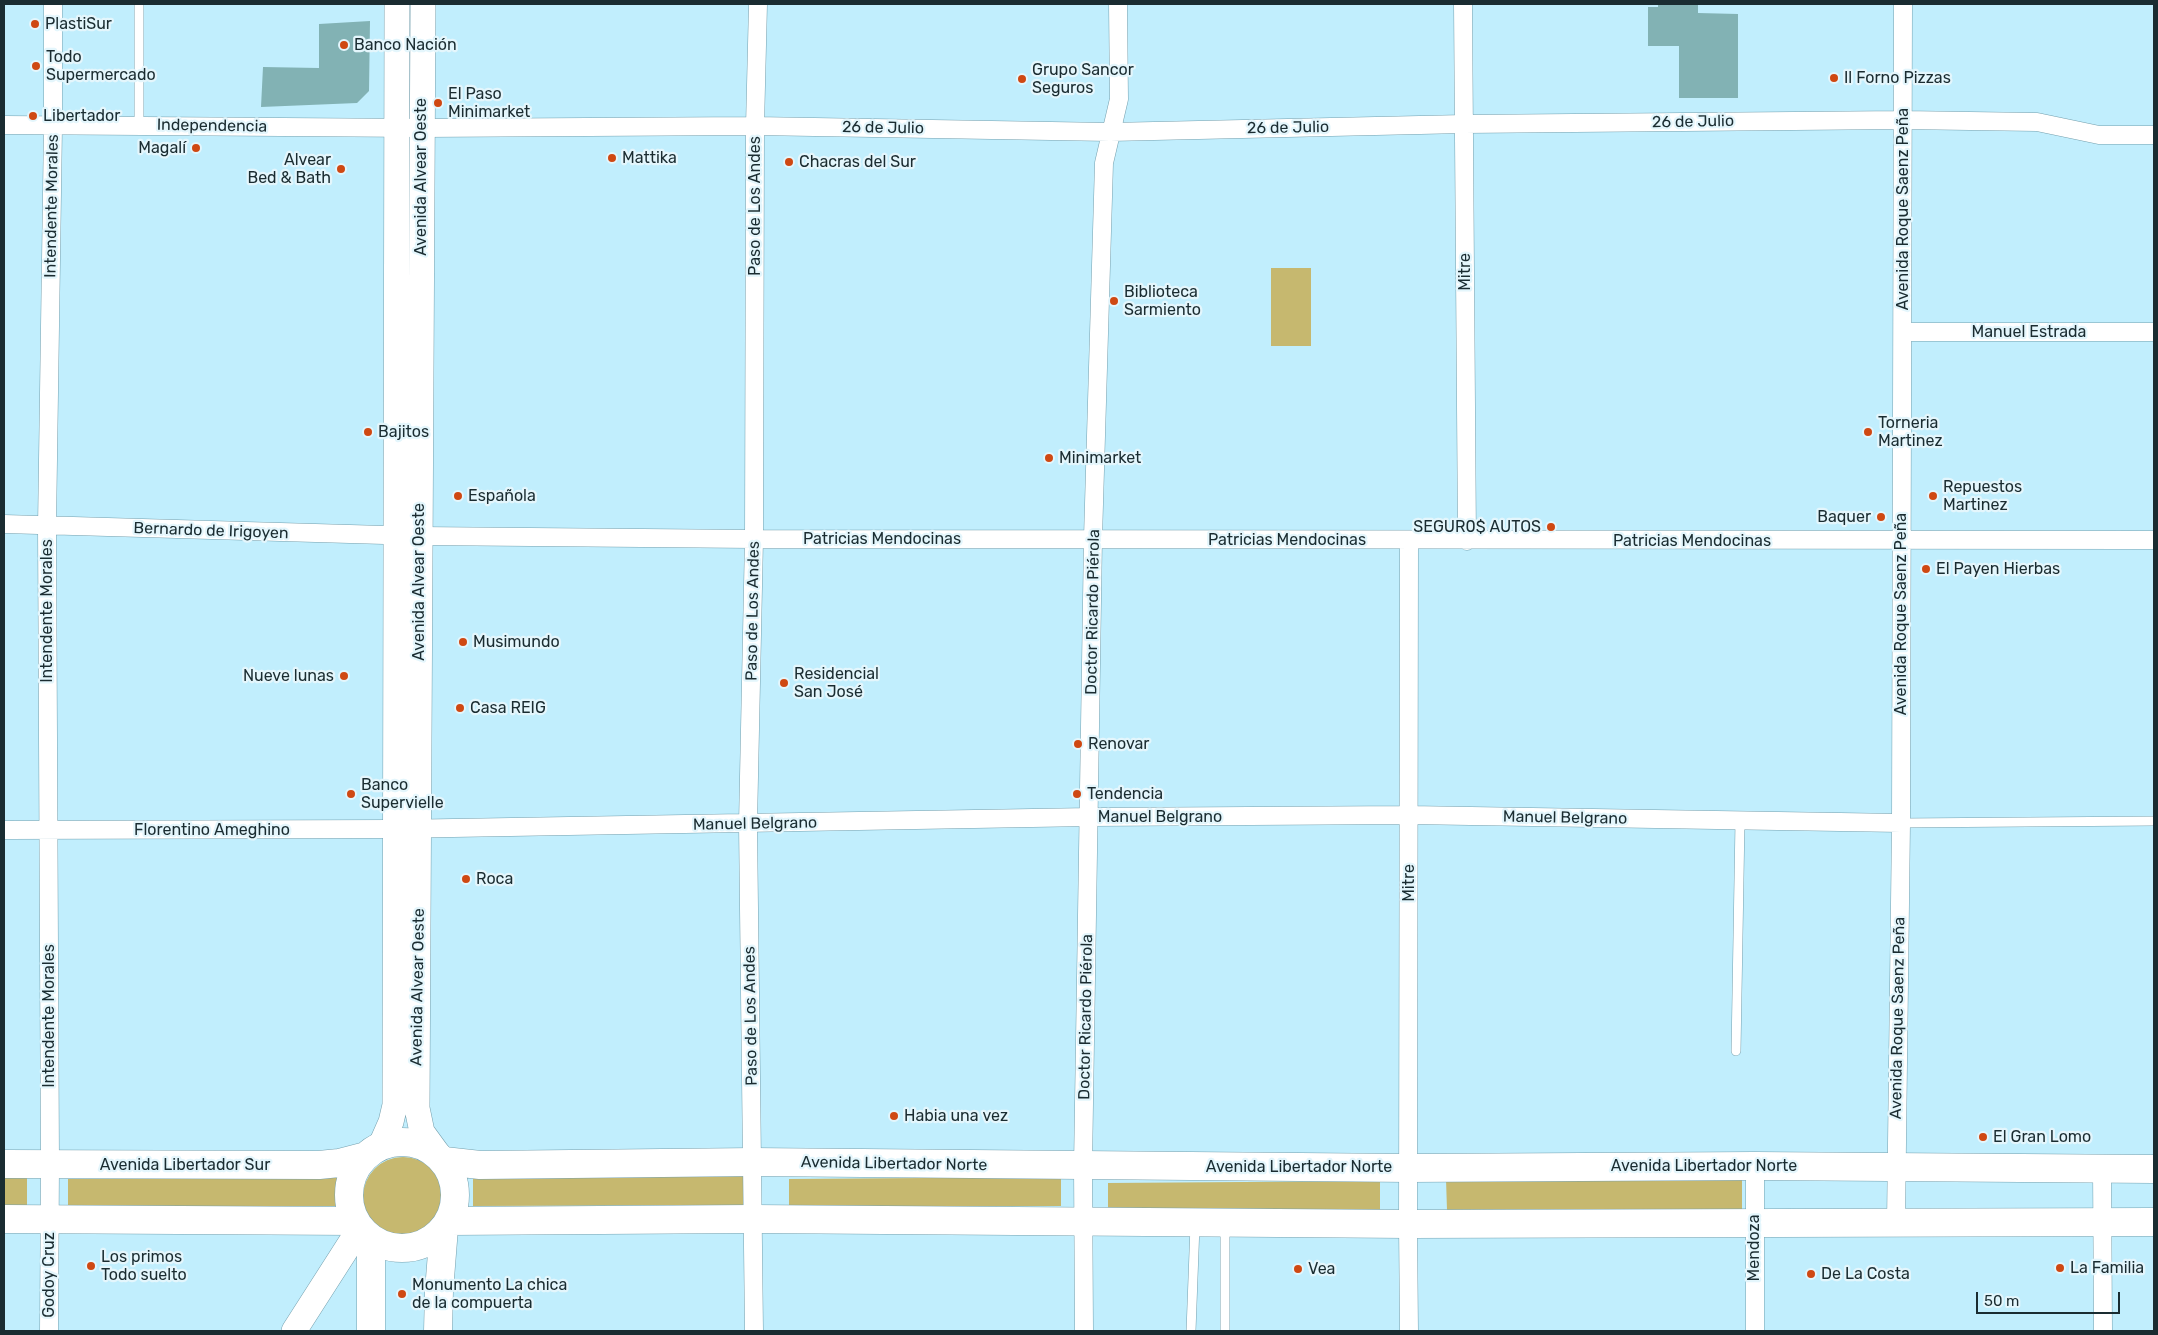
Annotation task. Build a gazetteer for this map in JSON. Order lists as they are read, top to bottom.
{
  "streets": {
    "highway": ["Avenida Libertador Norte", "Avenida Libertador Sur"],
    "main road": ["Avenida Alvear Oeste"],
    "street": [
      "26 de Julio",
      "Independencia",
      "Intendente Morales",
      "Paso de Los Andes",
      "Avenida Roque Saenz Peña",
      "Mitre",
      "Manuel Estrada",
      "Bernardo de Irigoyen",
      "Patricias Mendocinas",
      "Doctor Ricardo Piérola",
      "Manuel Belgrano",
      "Florentino Ameghino",
      "Mendoza",
      "Godoy Cruz"
    ]
  },
  "crossings": [
    ["26 de Julio", "Independencia"],
    ["26 de Julio", "Avenida Alvear Oeste"],
    ["26 de Julio", "Paso de Los Andes"],
    ["26 de Julio", "Avenida Roque Saenz Peña"],
    ["26 de Julio", "Mitre"],
    ["26 de Julio", "Doctor Ricardo Piérola"],
    ["Independencia", "Avenida Alvear Oeste"],
    ["Independencia", "Intendente Morales"],
    ["Avenida Alvear Oeste", "Bernardo de Irigoyen"],
    ["Avenida Alvear Oeste", "Patricias Mendocinas"],
    ["Avenida Alvear Oeste", "Manuel Belgrano"],
    ["Avenida Alvear Oeste", "Florentino Ameghino"],
    ["Avenida Alvear Oeste", "Avenida Libertador Norte"],
    ["Avenida Alvear Oeste", "Avenida Libertador Sur"],
    ["Intendente Morales", "Bernardo de Irigoyen"],
    ["Intendente Morales", "Florentino Ameghino"],
    ["Intendente Morales", "Avenida Libertador Sur"],
    ["Intendente Morales", "Godoy Cruz"],
    ["Paso de Los Andes", "Patricias Mendocinas"],
    ["Paso de Los Andes", "Manuel Belgrano"],
    ["Paso de Los Andes", "Avenida Libertador Norte"],
    ["Avenida Roque Saenz Peña", "Manuel Estrada"],
    ["Avenida Roque Saenz Peña", "Patricias Mendocinas"],
    ["Avenida Roque Saenz Peña", "Manuel Belgrano"],
    ["Avenida Roque Saenz Peña", "Avenida Libertador Norte"],
    ["Mitre", "Patricias Mendocinas"],
    ["Mitre", "Manuel Belgrano"],
    ["Mitre", "Avenida Libertador Norte"],
    ["Bernardo de Irigoyen", "Patricias Mendocinas"],
    ["Patricias Mendocinas", "Doctor Ricardo Piérola"],
    ["Doctor Ricardo Piérola", "Manuel Belgrano"],
    ["Doctor Ricardo Piérola", "Avenida Libertador Norte"],
    ["Manuel Belgrano", "Florentino Ameghino"],
    ["Avenida Libertador Norte", "Avenida Libertador Sur"],
    ["Avenida Libertador Norte", "Mendoza"]
  ],
  "places": [
    "PlastiSur",
    "Banco Nación",
    "Todo Supermercado",
    "Il Forno Pizzas",
    "Grupo Sancor Seguros",
    "El Paso Minimarket",
    "Libertador",
    "Magalí",
    "Mattika",
    "Chacras del Sur",
    "Alvear Bed & Bath",
    "Biblioteca Sarmiento",
    "Bajitos",
    "Torneria Martinez",
    "Minimarket",
    "Española",
    "Repuestos Martinez",
    "Baquer",
    "SEGUR0$ AUTOS",
    "El Payen Hierbas",
    "Musimundo",
    "Nueve lunas",
    "Residencial San José",
    "Casa REIG",
    "Renovar",
    "Banco Supervielle",
    "Tendencia",
    "Roca",
    "Habia una vez",
    "El Gran Lomo",
    "Los primos Todo suelto",
    "La Familia",
    "Vea",
    "De La Costa",
    "Monumento La chica de la compuerta"
  ],
  "scale_bar": "50 m"
}
